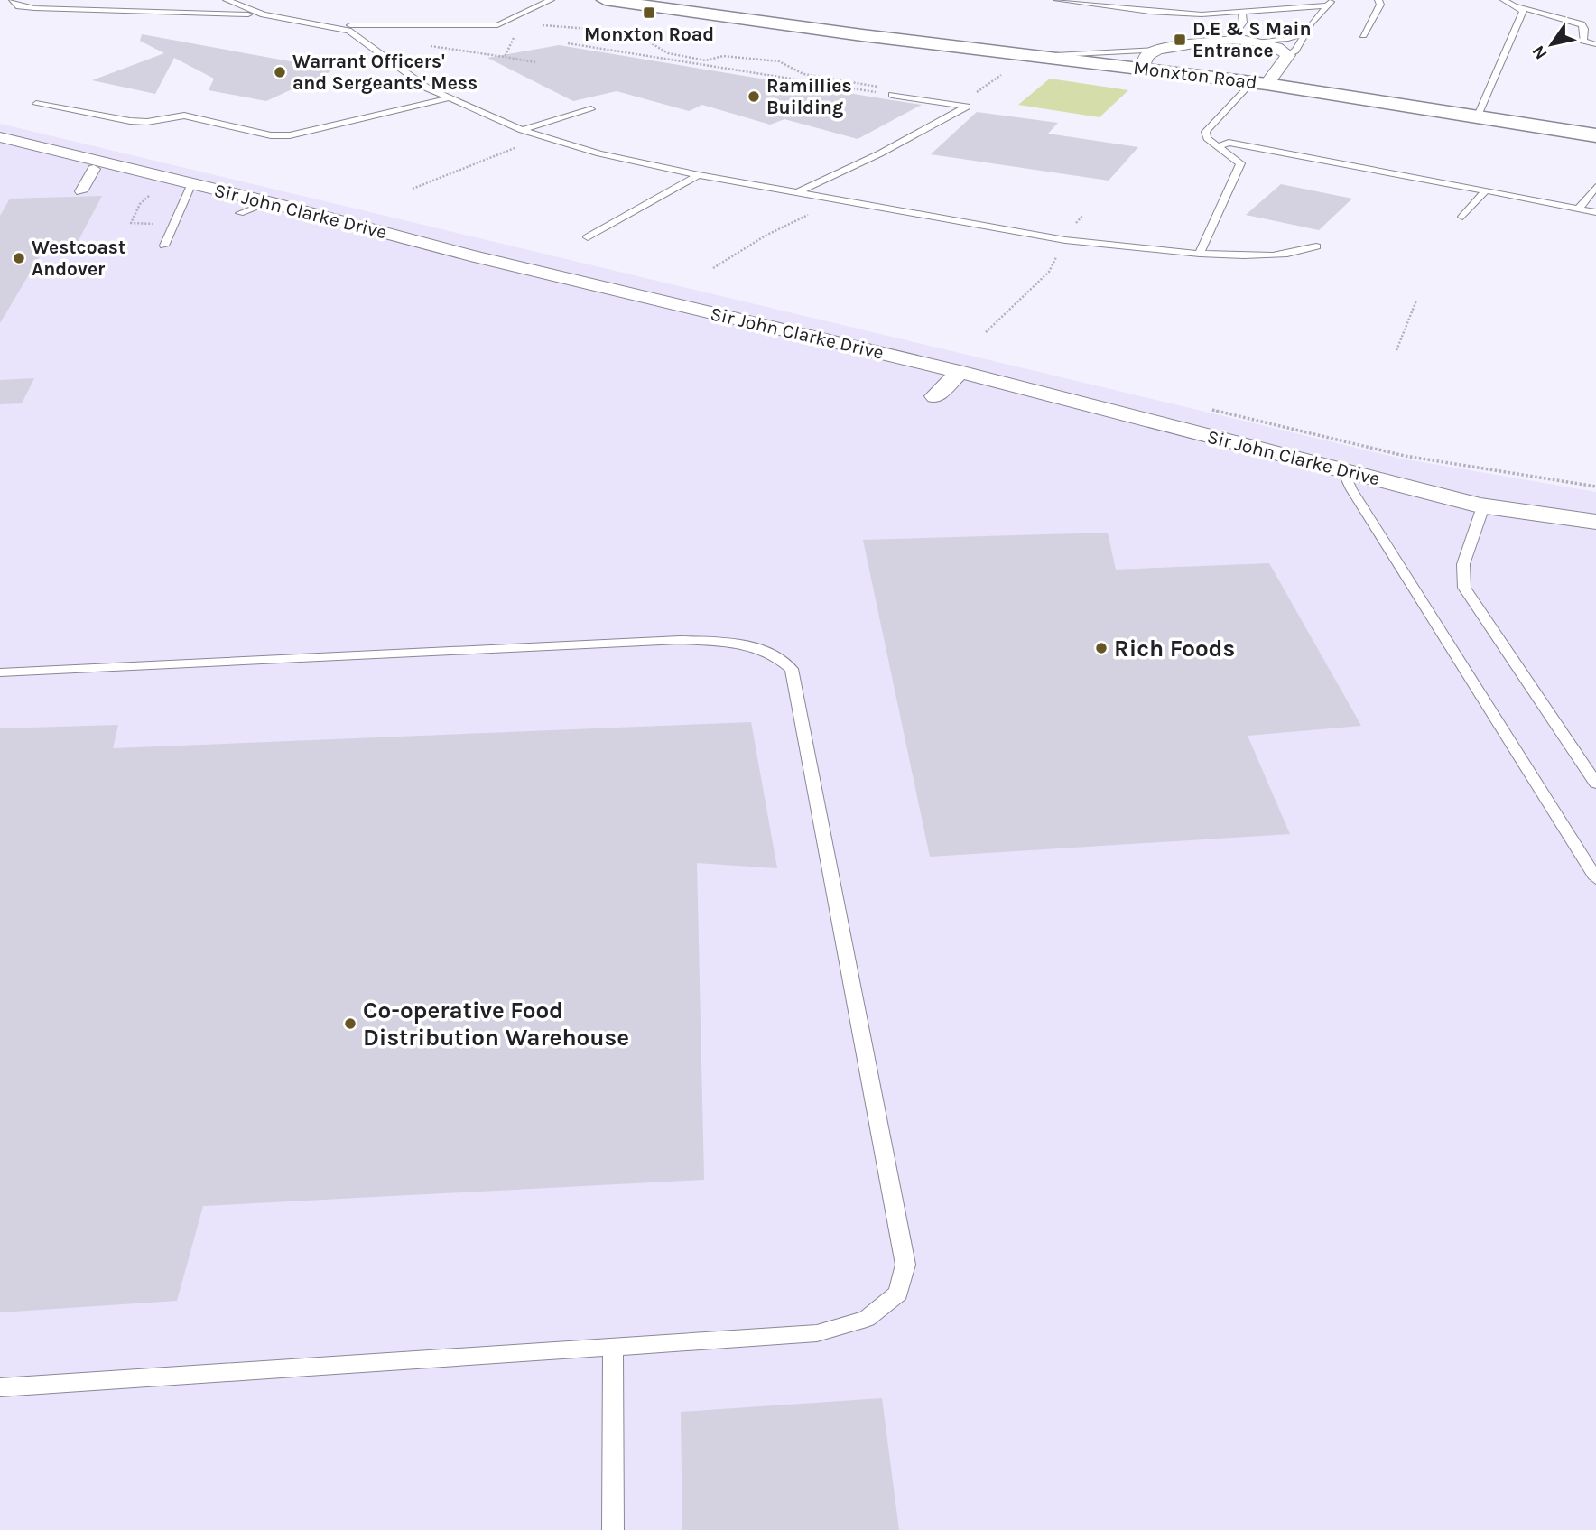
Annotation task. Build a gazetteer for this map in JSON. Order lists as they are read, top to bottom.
{
  "streets": {
    "street": ["Monxton Road", "Sir John Clarke Drive"]
  },
  "places": {
    "transit": ["Monxton Road", "D.E & S Main Entrance"],
    "other": [
      "Warrant Officers' and Sergeants' Mess",
      "Ramillies Building",
      "Westcoast Andover",
      "Rich Foods",
      "Co-operative Food Distribution Warehouse"
    ]
  },
  "north": "bottom left"
}
